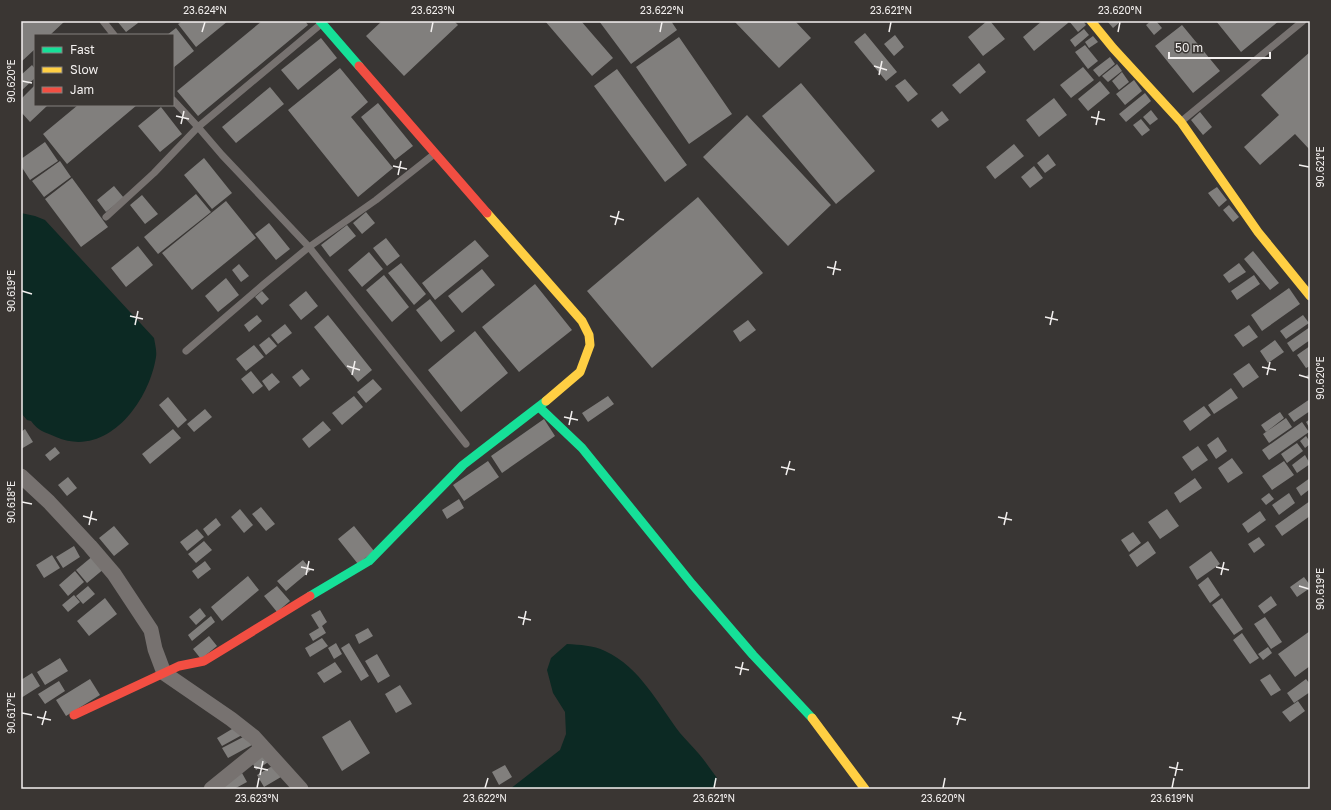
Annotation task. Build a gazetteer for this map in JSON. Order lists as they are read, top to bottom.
{
  "legend": ["Fast", "Slow", "Jam"],
  "scale_bar": "50 m",
  "coordinates": [
    "23.624°N",
    "23.623°N",
    "23.622°N",
    "23.621°N",
    "23.620°N",
    "90.620°E",
    "90.621°E",
    "90.619°E",
    "90.618°E",
    "90.617°E",
    "23.619°N"
  ]
}
